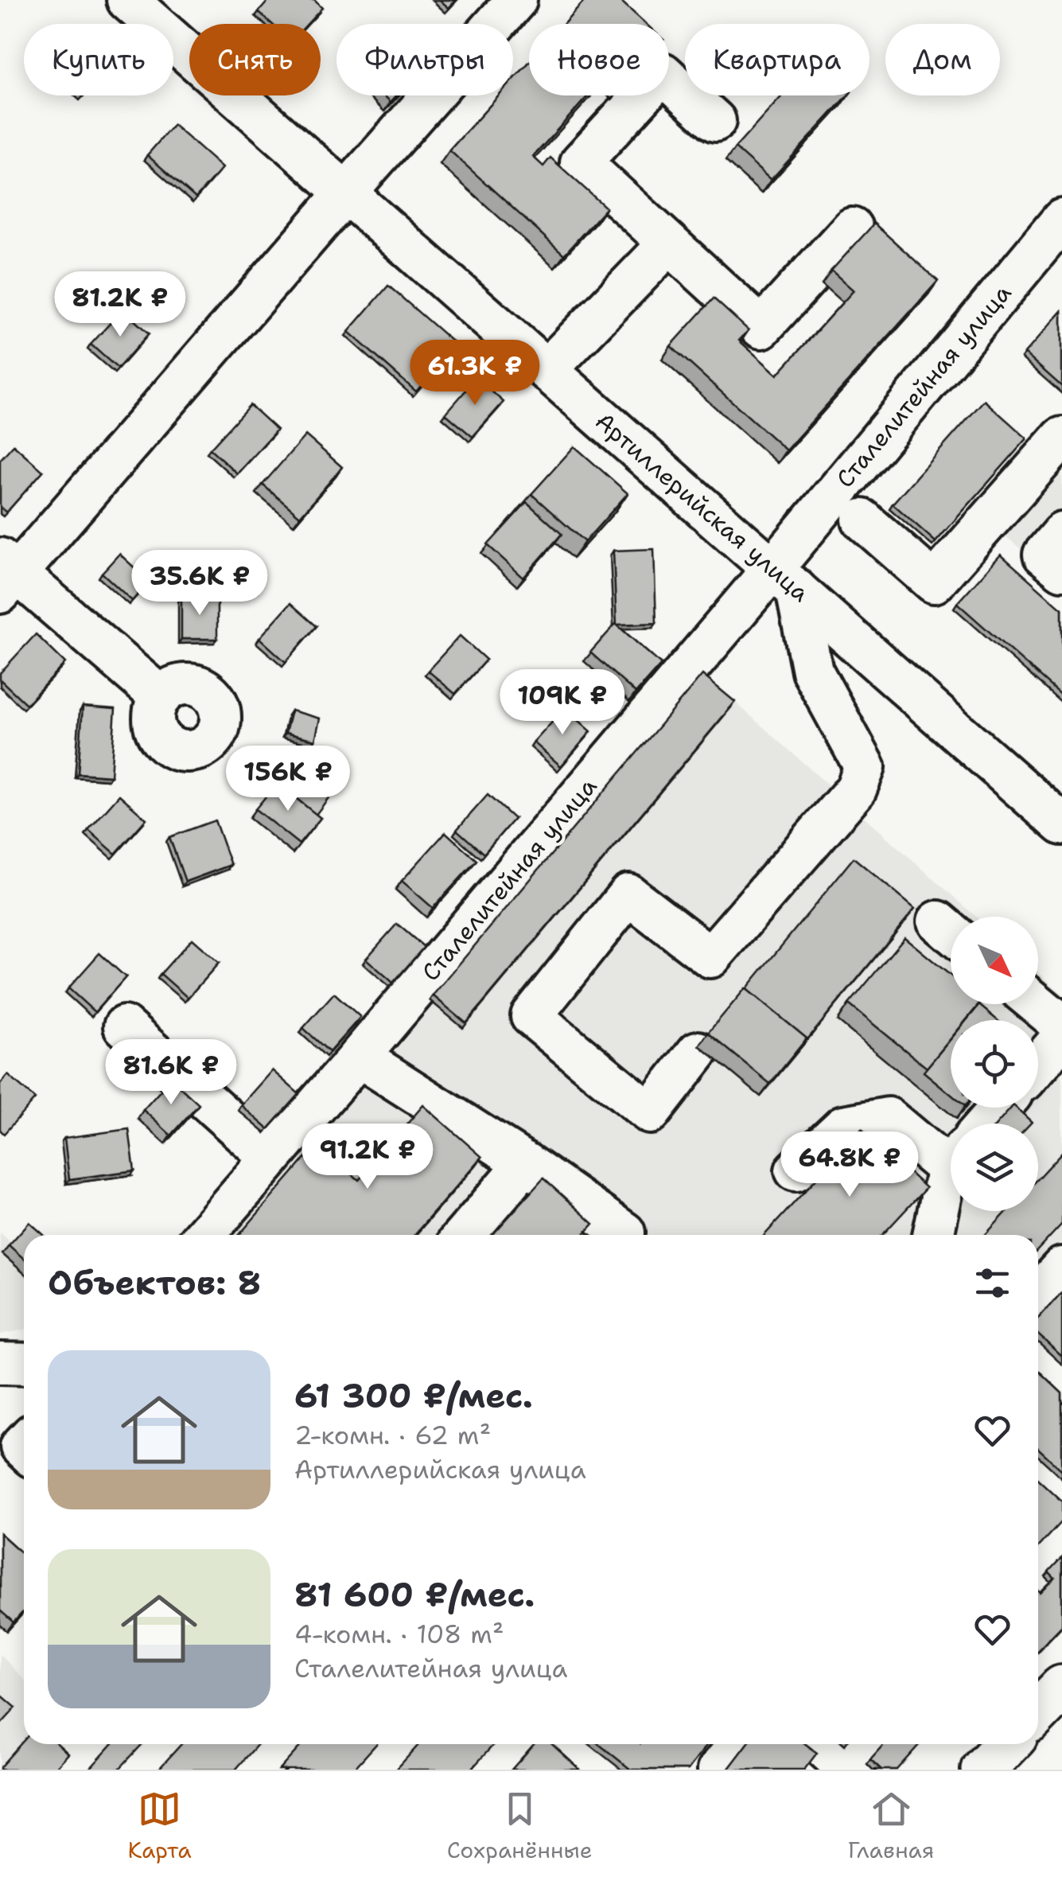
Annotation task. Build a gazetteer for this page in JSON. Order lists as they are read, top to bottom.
{
  "streets": {
    "street": ["Сталелитейная улица", "Артиллерийская улица"]
  },
  "crossings": [
    ["Сталелитейная улица", "Артиллерийская улица"]
  ],
  "north": "bottom right",
  "page": {
    "chip": [
      "Купить",
      "Снять",
      "Фильтры",
      "Новое",
      "Квартира",
      "Дом"
    ],
    "price": [
      "81.2K ₽",
      "61.3K ₽",
      "35.6K ₽",
      "109K ₽",
      "156K ₽",
      "81.6K ₽",
      "91.2K ₽",
      "64.8K ₽"
    ],
    "heading": "Объектов: 8",
    "list": [
      {
        "name": "61 300 ₽/мес.",
        "note": "2-комн. · 62 m² · Артиллерийская улица"
      },
      {
        "name": "81 600 ₽/мес.",
        "note": "4-комн. · 108 m² · Сталелитейная улица"
      }
    ],
    "tabs": ["Карта", "Сохранённые", "Главная"]
  }
}
